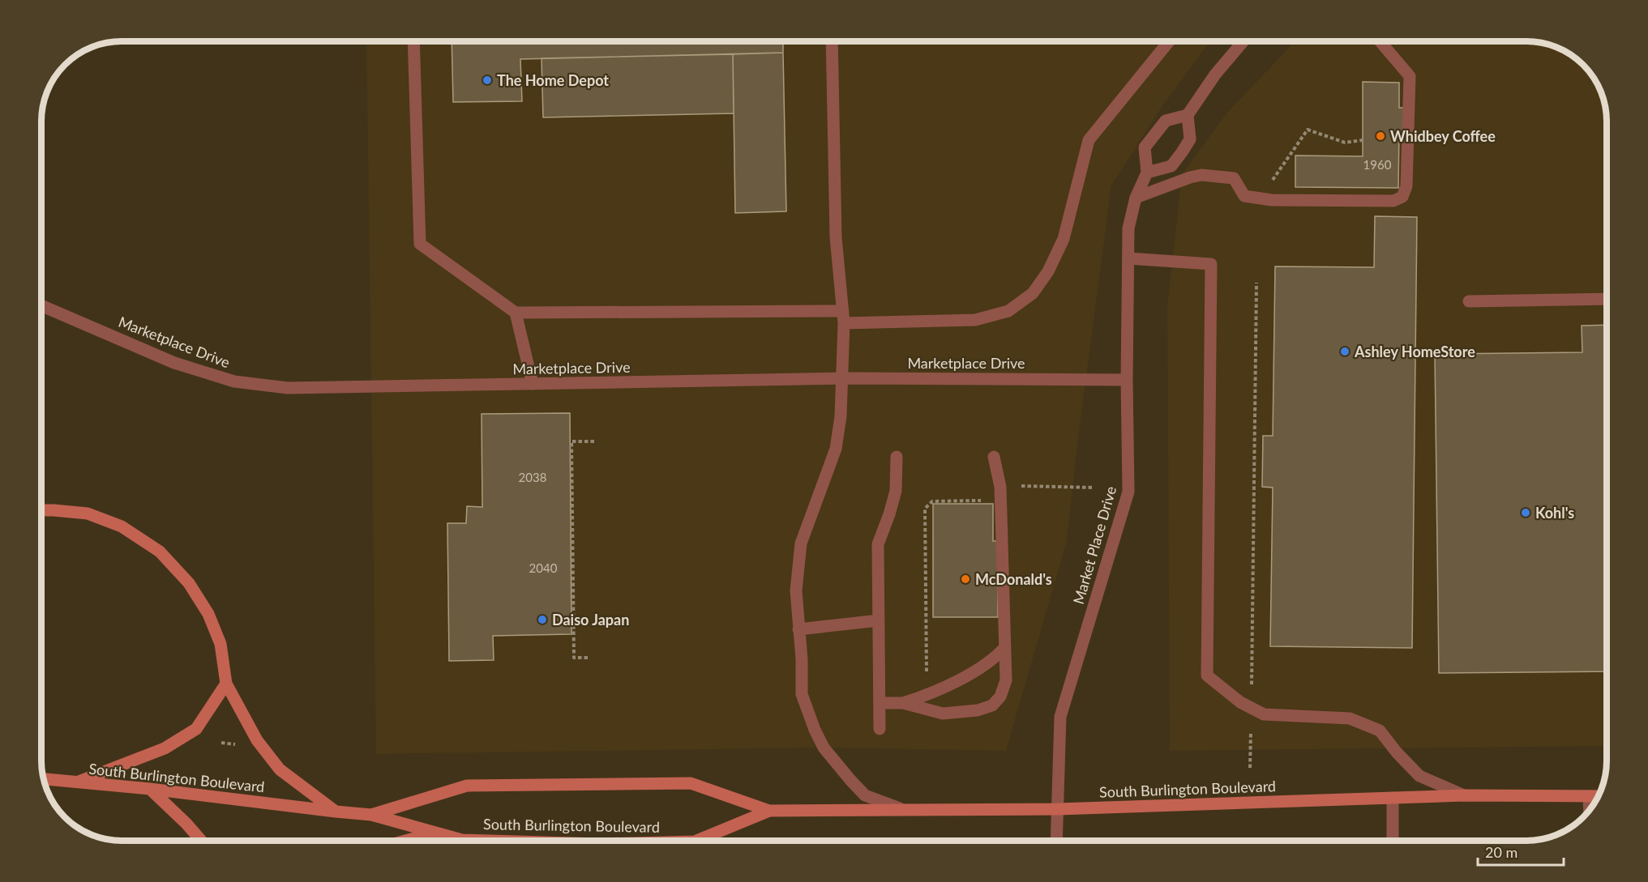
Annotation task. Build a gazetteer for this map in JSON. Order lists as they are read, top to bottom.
{
  "streets": {
    "main road": ["South Burlington Boulevard"],
    "street": ["Marketplace Drive", "Market Place Drive"]
  },
  "crossings": [
    ["Marketplace Drive", "Market Place Drive"],
    ["Market Place Drive", "South Burlington Boulevard"]
  ],
  "places": [
    "The Home Depot",
    "Whidbey Coffee",
    "Ashley HomeStore",
    "Kohl's",
    "McDonald's",
    "Daiso Japan"
  ],
  "house_numbers": ["1960", "2038", "2040"],
  "scale_bar": "20 m"
}
